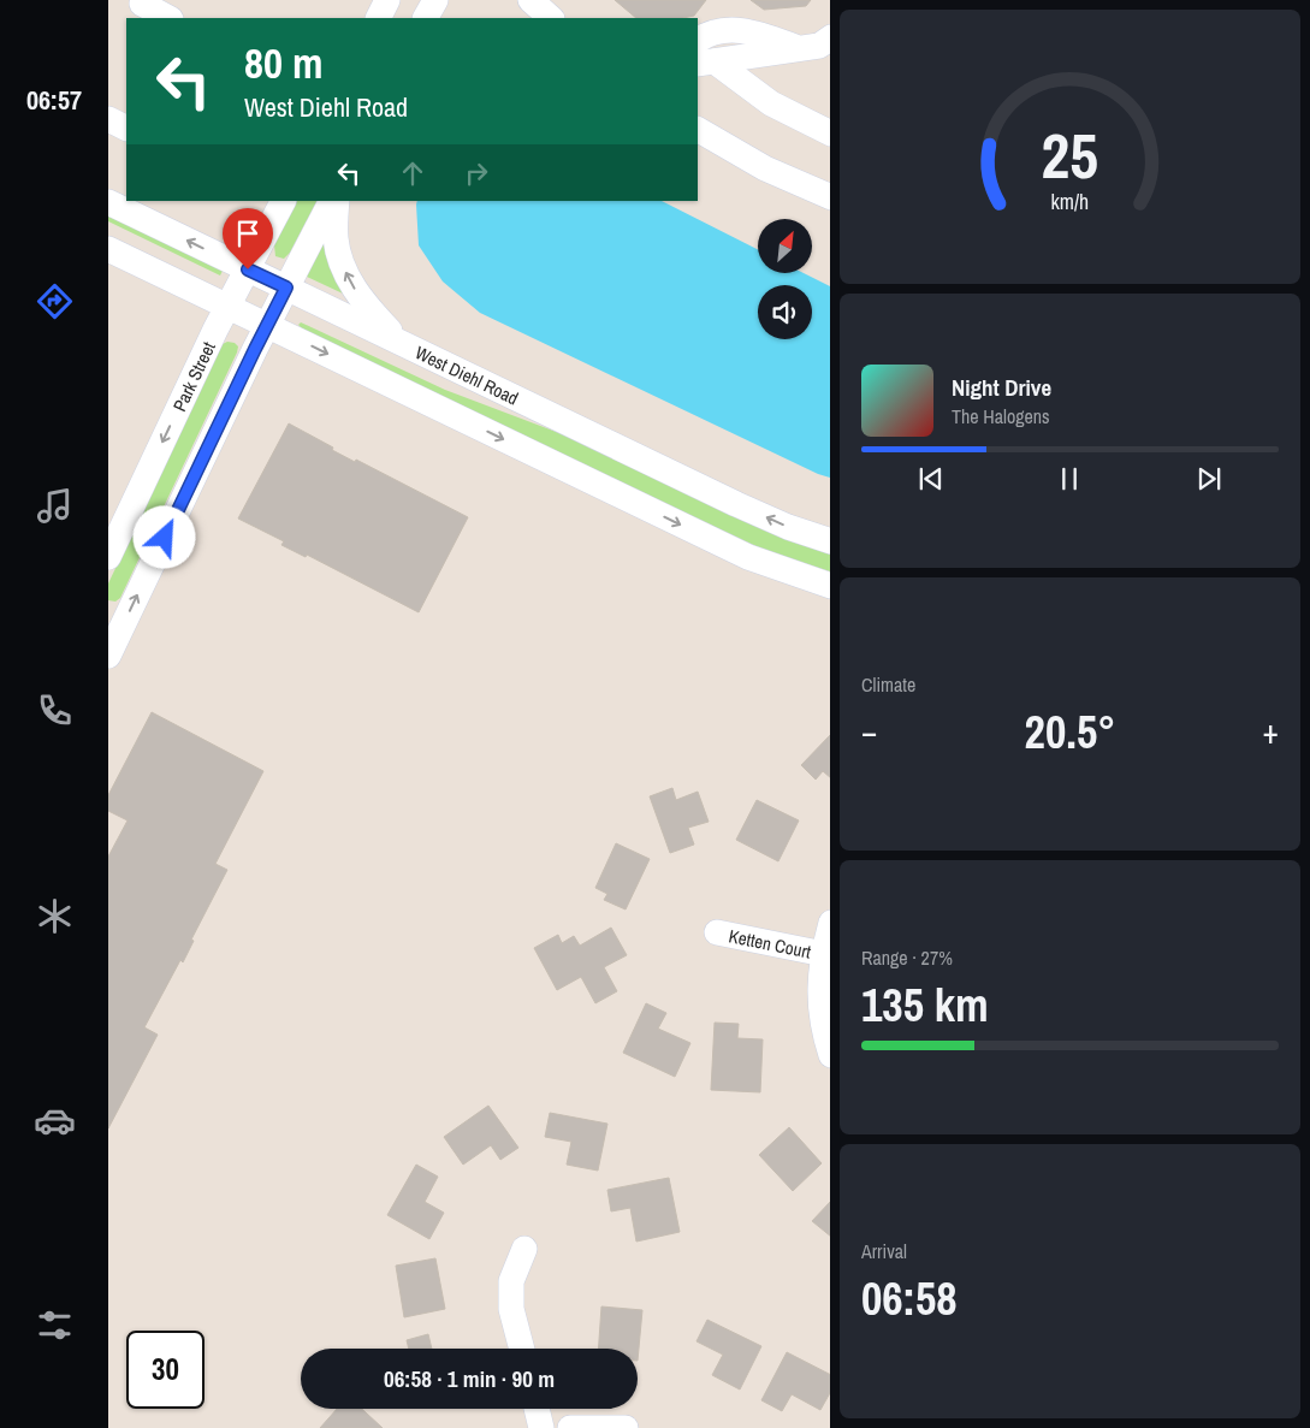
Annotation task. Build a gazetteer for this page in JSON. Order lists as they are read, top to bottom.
{
  "streets": {
    "street": ["West Diehl Road", "Park Street", "Ketten Court"]
  },
  "crossings": [
    ["West Diehl Road", "Park Street"]
  ],
  "north": "top right",
  "page": {
    "tabs": "06:57",
    "turn": ["80 m", "West Diehl Road"],
    "song": ["Night Drive", "The Halogens"],
    "tile": [
      "Climate",
      ["Range · 27%", "135 km"],
      ["Arrival", "06:58"]
    ],
    "heat": ["−", "20.5°", "+"],
    "limit": "30",
    "trip": "06:58 · 1 min · 90 m",
    "gauge": ["25", "km/h"]
  }
}
